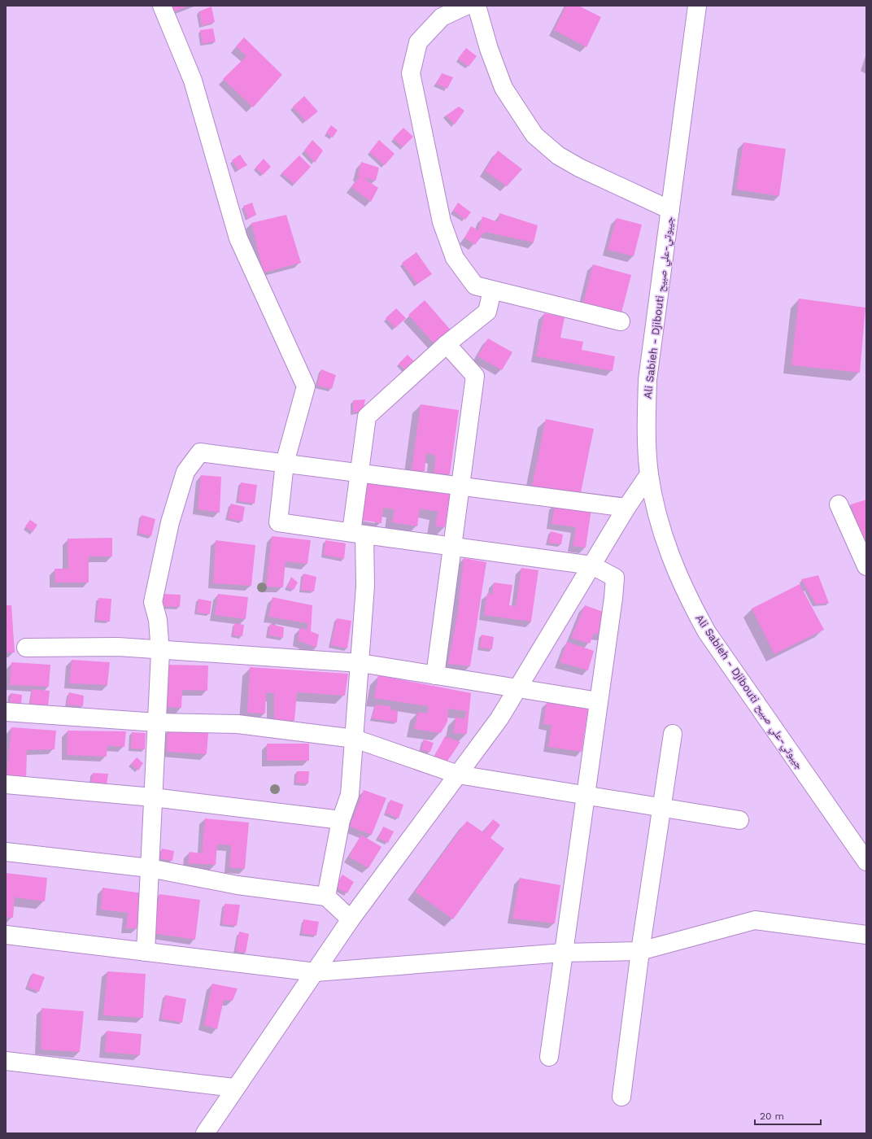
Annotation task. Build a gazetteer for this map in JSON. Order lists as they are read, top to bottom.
{
  "streets": {
    "street": ["Ali Sabieh - Djibouti جيبوتي-علي صبيح"]
  },
  "scale_bar": "20 m"
}
